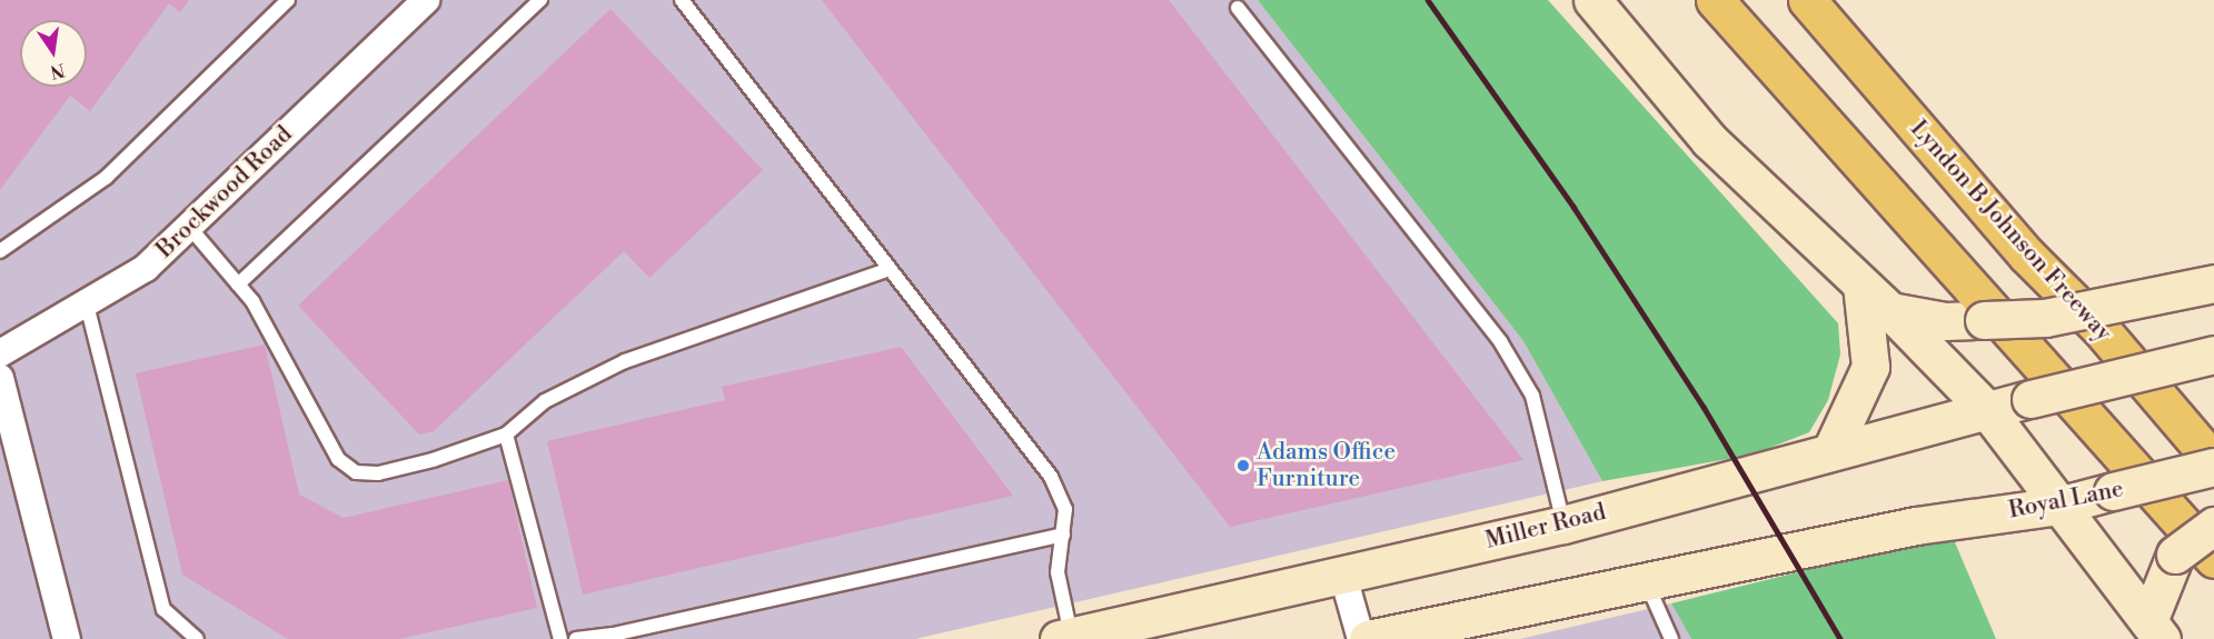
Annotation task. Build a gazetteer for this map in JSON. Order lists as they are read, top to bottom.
{
  "streets": {
    "highway": ["Lyndon B Johnson Freeway"],
    "main road": ["Royal Lane", "Miller Road"],
    "street": ["Brockwood Road"]
  },
  "crossings": [
    ["Lyndon B Johnson Freeway", "Royal Lane"]
  ],
  "places": ["Adams Office Furniture"],
  "north": "bottom"
}
